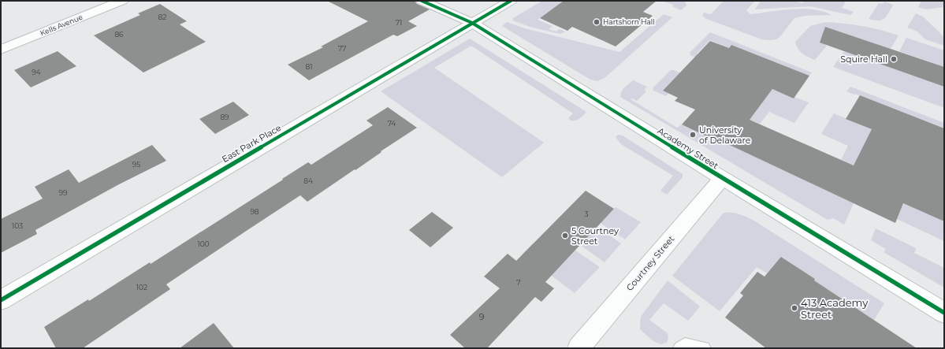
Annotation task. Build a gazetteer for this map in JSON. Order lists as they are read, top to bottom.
{
  "streets": {
    "street": [
      "Kells Avenue",
      "East Park Place",
      "Academy Street",
      "Courtney Street"
    ]
  },
  "crossings": [
    ["East Park Place", "Academy Street"],
    ["Academy Street", "Courtney Street"]
  ],
  "places": [
    "Hartshorn Hall",
    "Squire Hall",
    "University of Delaware",
    "5 Courtney Street",
    "413 Academy Street"
  ],
  "house_numbers": [
    "82",
    "71",
    "86",
    "77",
    "81",
    "94",
    "89",
    "74",
    "95",
    "84",
    "99",
    "98",
    "3",
    "103",
    "100",
    "7",
    "102",
    "9"
  ]
}
